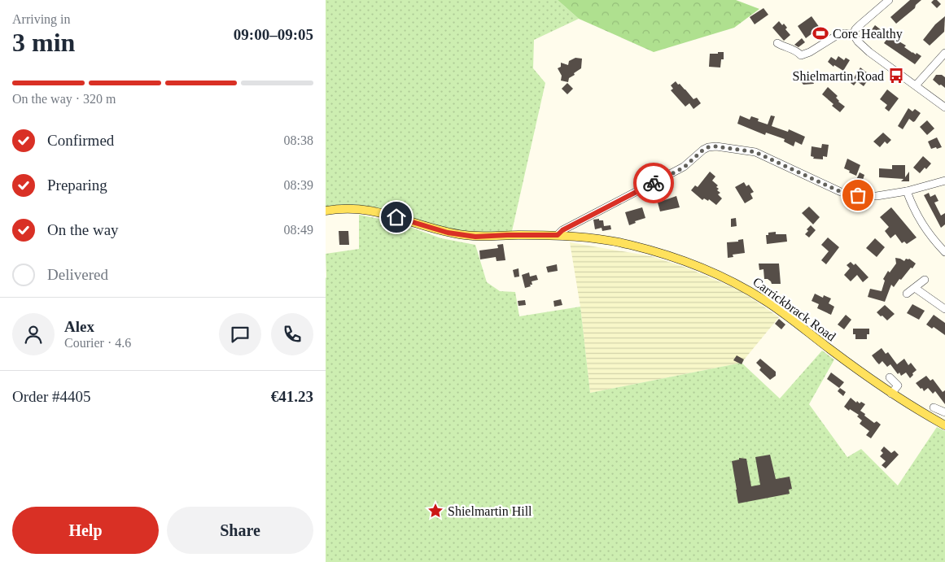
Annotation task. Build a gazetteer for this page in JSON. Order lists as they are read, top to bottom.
{
  "streets": {
    "main road": ["Carrickbrack Road"]
  },
  "places": {
    "sports": ["Core Healthy"],
    "bus stop": ["Shielmartin Road"],
    "place": ["Shielmartin Hill"]
  },
  "page": {
    "heading": ["3 min", "Arriving in", "09:00–09:05"],
    "panel": [
      "Alex",
      "Courier · 4.6",
      "Order #4405",
      "€41.23"
    ],
    "bar": "On the way · 320 m",
    "list": [
      ["Confirmed", "08:38"],
      ["Preparing", "08:39"],
      ["On the way", "08:49"],
      "Delivered"
    ],
    "buttons": ["Help", "Share"]
  }
}
